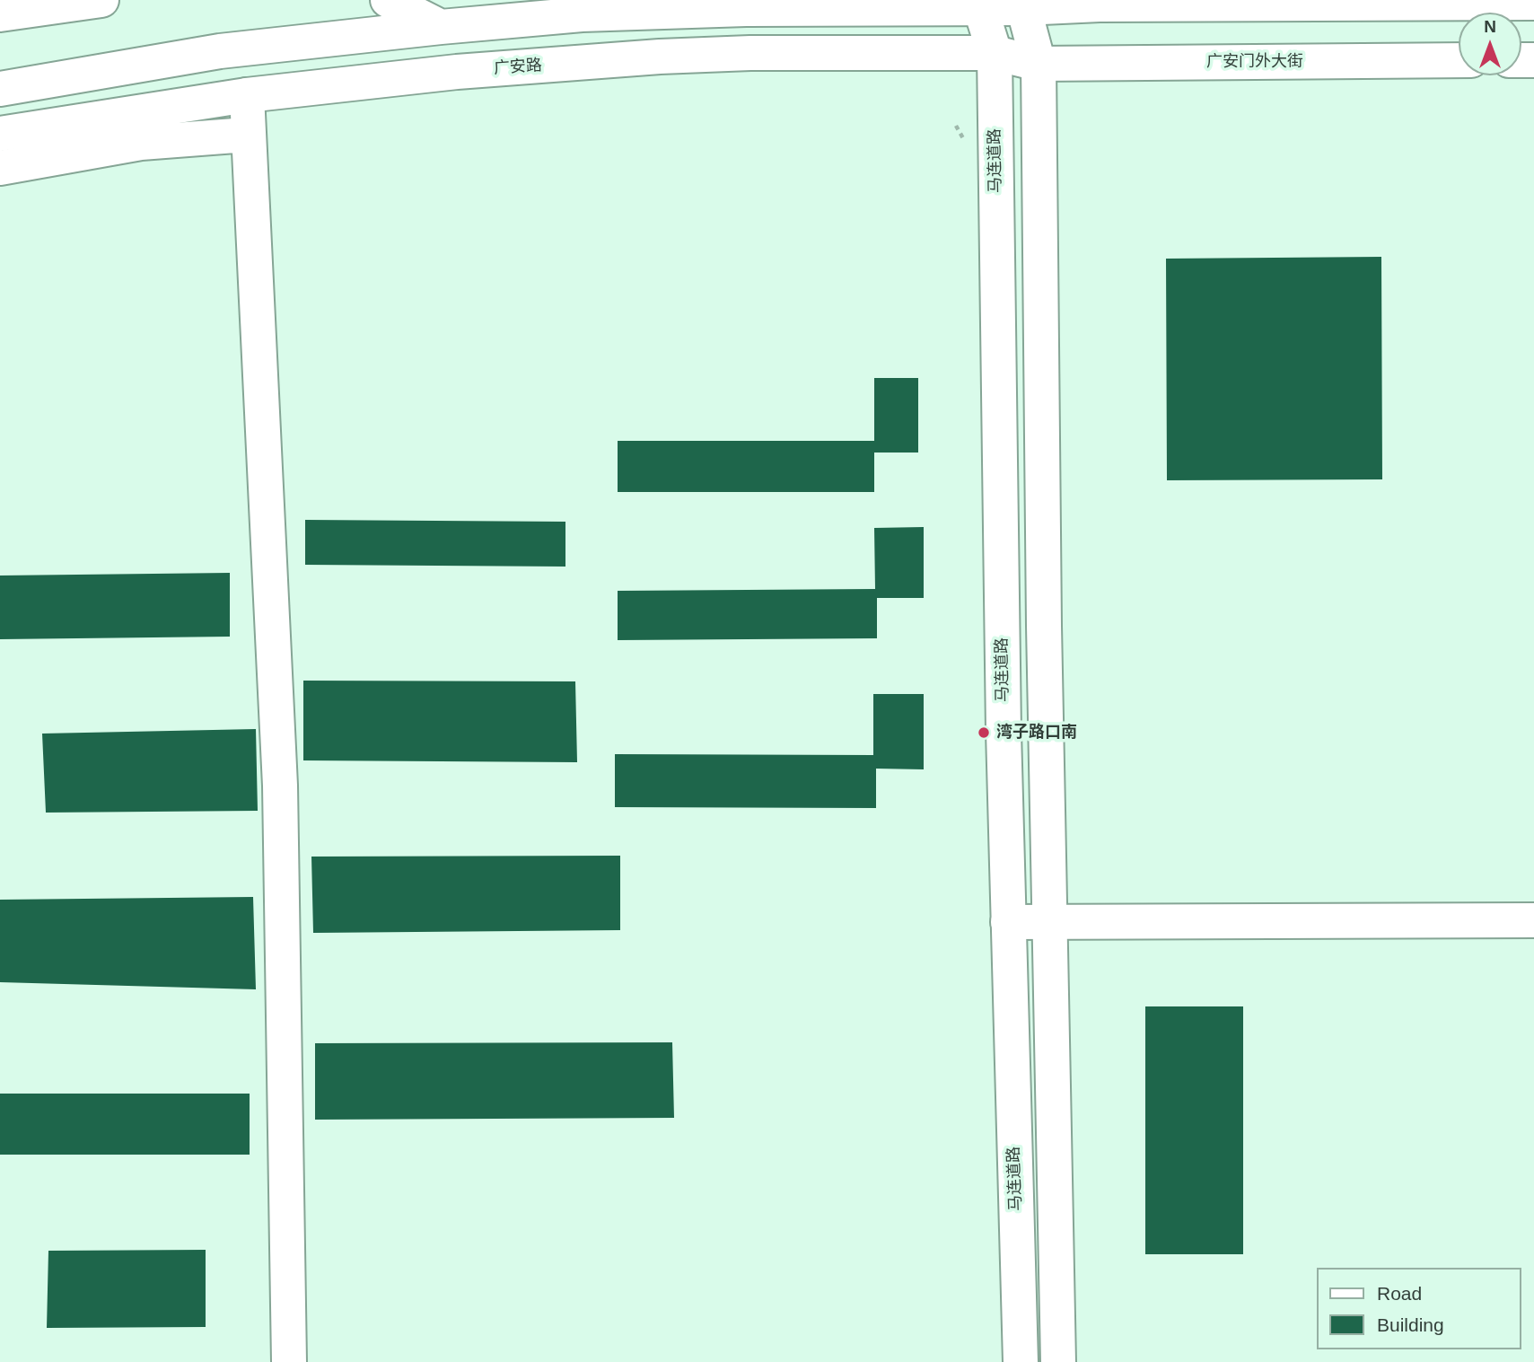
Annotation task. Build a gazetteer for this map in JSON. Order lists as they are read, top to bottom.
{
  "streets": {
    "main road": ["广安门外大街", "广安路", "马连道路"]
  },
  "crossings": [
    ["广安门外大街", "广安路"],
    ["广安路", "马连道路"]
  ],
  "places": ["湾子路口南"],
  "legend": ["Road", "Building"],
  "north": "top"
}
